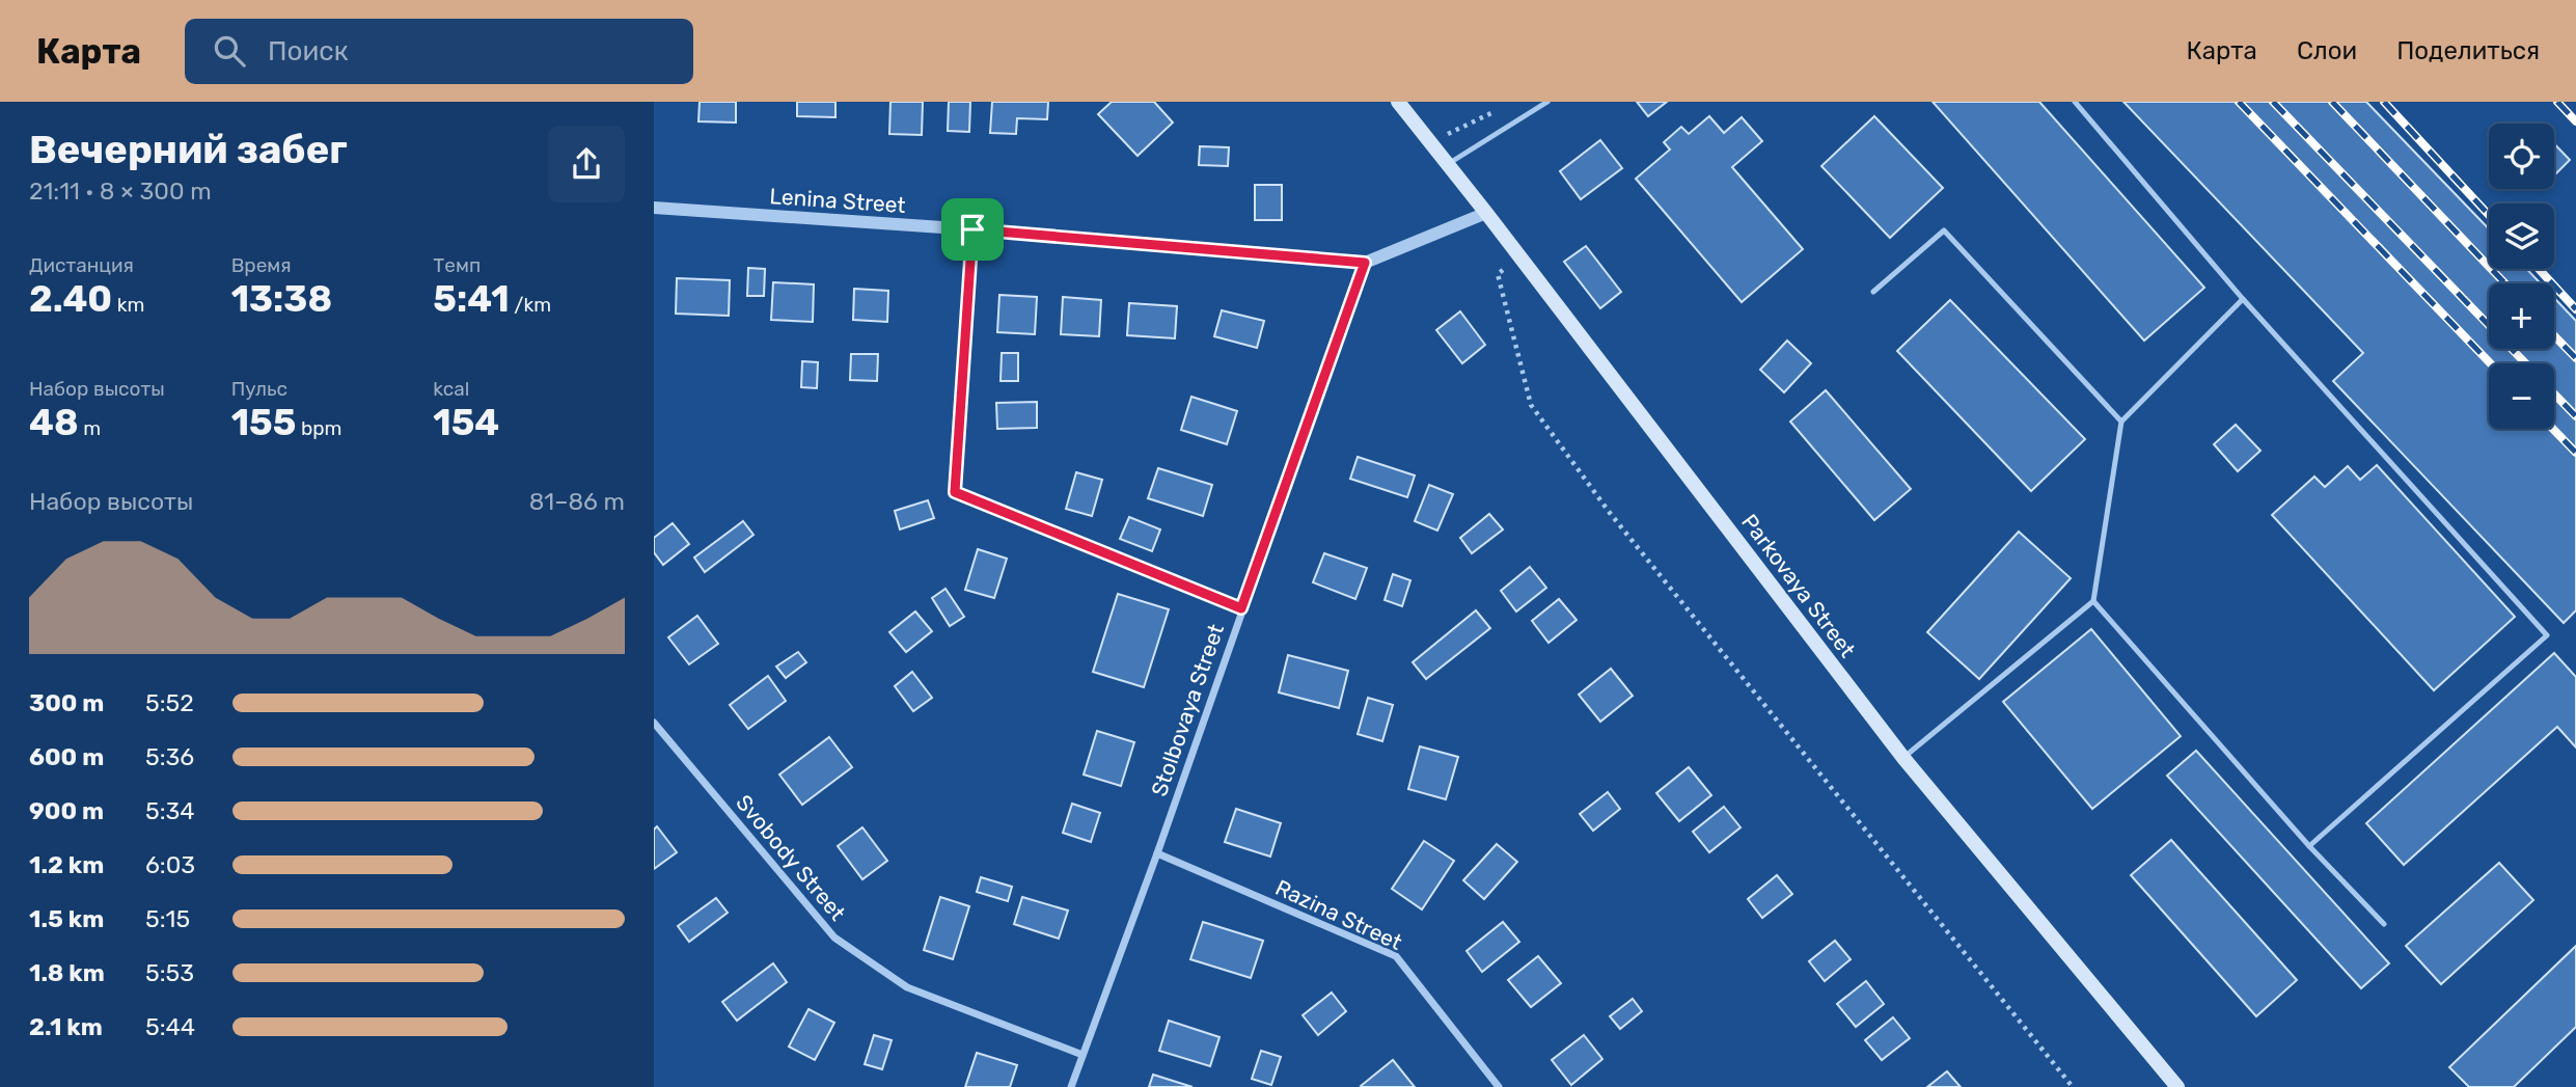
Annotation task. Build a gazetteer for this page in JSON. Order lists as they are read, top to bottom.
{
  "streets": {
    "main road": ["Parkovaya Street"],
    "street": [
      "Lenina Street",
      "Stolbovaya Street",
      "Svobody Street",
      "Razina Street"
    ]
  },
  "crossings": [
    ["Lenina Street", "Parkovaya Street"],
    ["Lenina Street", "Stolbovaya Street"],
    ["Stolbovaya Street", "Svobody Street"],
    ["Stolbovaya Street", "Razina Street"]
  ],
  "page": {
    "header": "Карта",
    "search": "Поиск",
    "nav": ["Карта", "Слои", "Поделиться"],
    "heading": ["Вечерний забег", "21:11 · 8 × 300 m"],
    "map_buttons": ["+", "−"],
    "stats": [
      ["Дистанция", "2.40 km"],
      ["Время", "13:38"],
      ["Темп", "5:41 /km"],
      ["Набор высоты", "48 m"],
      ["Пульс", "155 bpm"],
      ["kcal", "154"]
    ],
    "chart": ["Набор высоты", "81–86 m"],
    "list": [
      {
        "name": "300 m",
        "note": "5:52"
      },
      {
        "name": "600 m",
        "note": "5:36"
      },
      {
        "name": "900 m",
        "note": "5:34"
      },
      {
        "name": "1.2 km",
        "note": "6:03"
      },
      {
        "name": "1.5 km",
        "note": "5:15"
      },
      {
        "name": "1.8 km",
        "note": "5:53"
      },
      {
        "name": "2.1 km",
        "note": "5:44"
      }
    ]
  }
}
